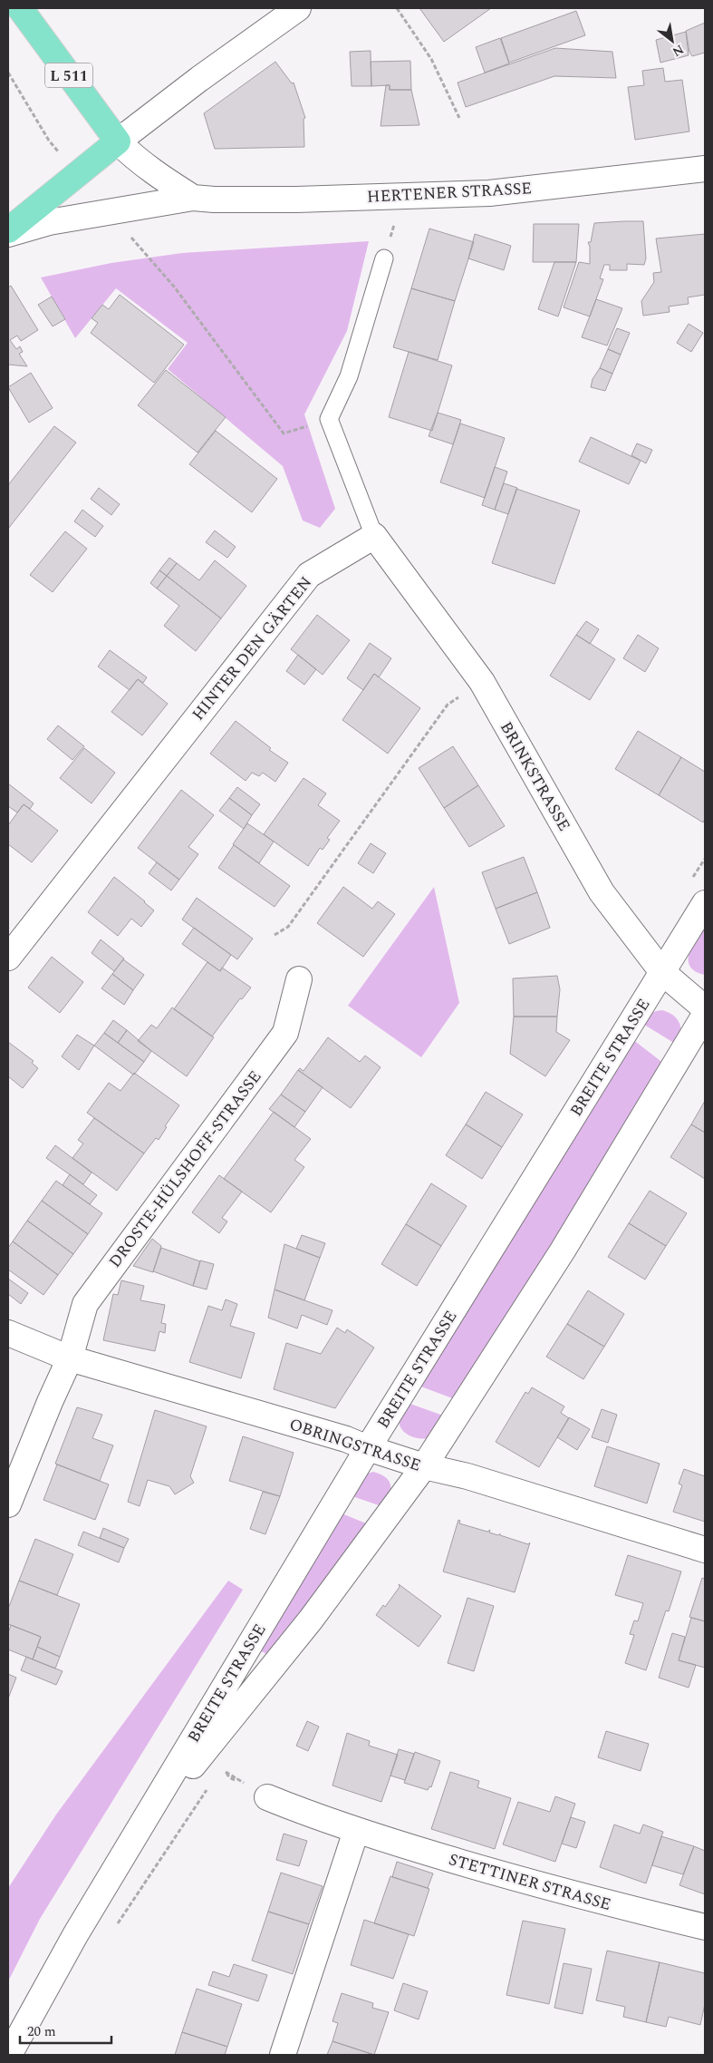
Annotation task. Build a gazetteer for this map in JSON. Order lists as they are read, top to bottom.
{
  "streets": {
    "main road": ["L 511"],
    "street": [
      "HERTENER STRASSE",
      "HINTER DEN GÄRTEN",
      "BRINKSTRASSE",
      "BREITE STRASSE",
      "DROSTE-HÜLSHOFF-STRASSE",
      "OBRINGSTRASSE",
      "STETTINER STRASSE"
    ]
  },
  "crossings": [
    ["L 511", "HERTENER STRASSE"],
    ["HINTER DEN GÄRTEN", "BRINKSTRASSE"],
    ["BRINKSTRASSE", "BREITE STRASSE"],
    ["BREITE STRASSE", "OBRINGSTRASSE"],
    ["DROSTE-HÜLSHOFF-STRASSE", "OBRINGSTRASSE"]
  ],
  "scale_bar": "20 m",
  "north": "bottom right"
}
